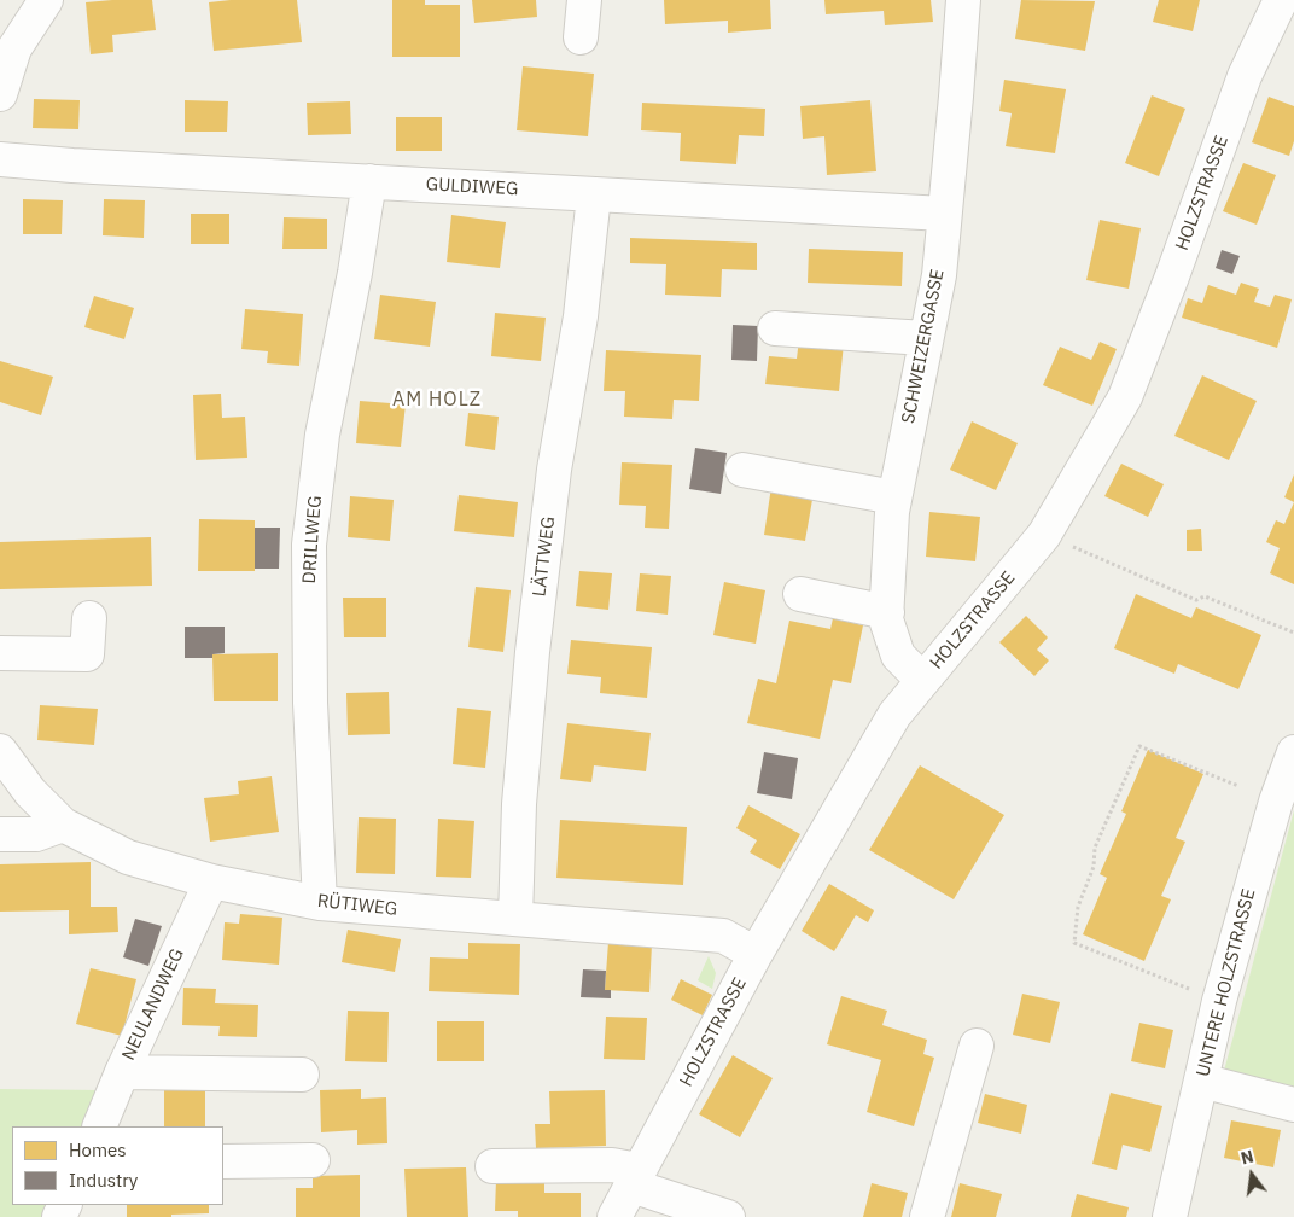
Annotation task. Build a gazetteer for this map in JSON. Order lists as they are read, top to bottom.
{
  "streets": {
    "street": [
      "GULDIWEG",
      "HOLZSTRASSE",
      "SCHWEIZERGASSE",
      "DRILLWEG",
      "LÄTTWEG",
      "RÜTIWEG",
      "UNTERE HOLZSTRASSE",
      "NEULANDWEG"
    ]
  },
  "crossings": [
    ["GULDIWEG", "SCHWEIZERGASSE"],
    ["GULDIWEG", "DRILLWEG"],
    ["GULDIWEG", "LÄTTWEG"],
    ["HOLZSTRASSE", "SCHWEIZERGASSE"],
    ["HOLZSTRASSE", "RÜTIWEG"],
    ["DRILLWEG", "RÜTIWEG"],
    ["LÄTTWEG", "RÜTIWEG"],
    ["RÜTIWEG", "NEULANDWEG"]
  ],
  "districts": ["AM HOLZ"],
  "legend": ["Homes", "Industry"],
  "north": "top"
}
